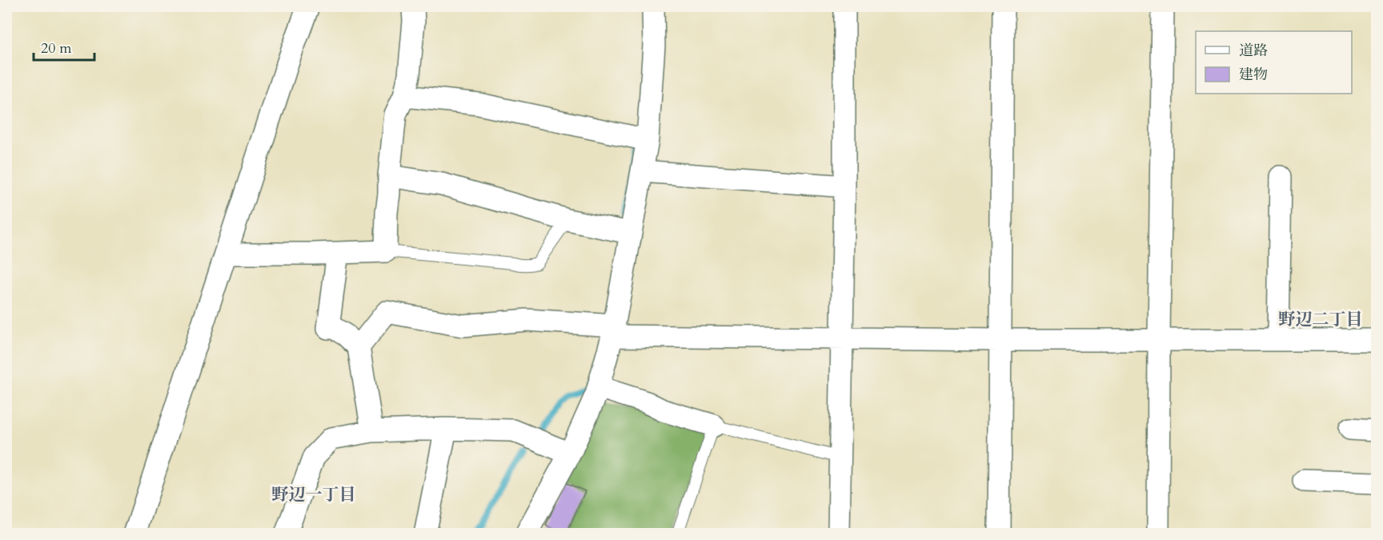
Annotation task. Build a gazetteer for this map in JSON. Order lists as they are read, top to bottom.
{
  "districts": ["野辺二丁目", "野辺一丁目"],
  "legend": ["道路", "建物"],
  "scale_bar": "20 m"
}
